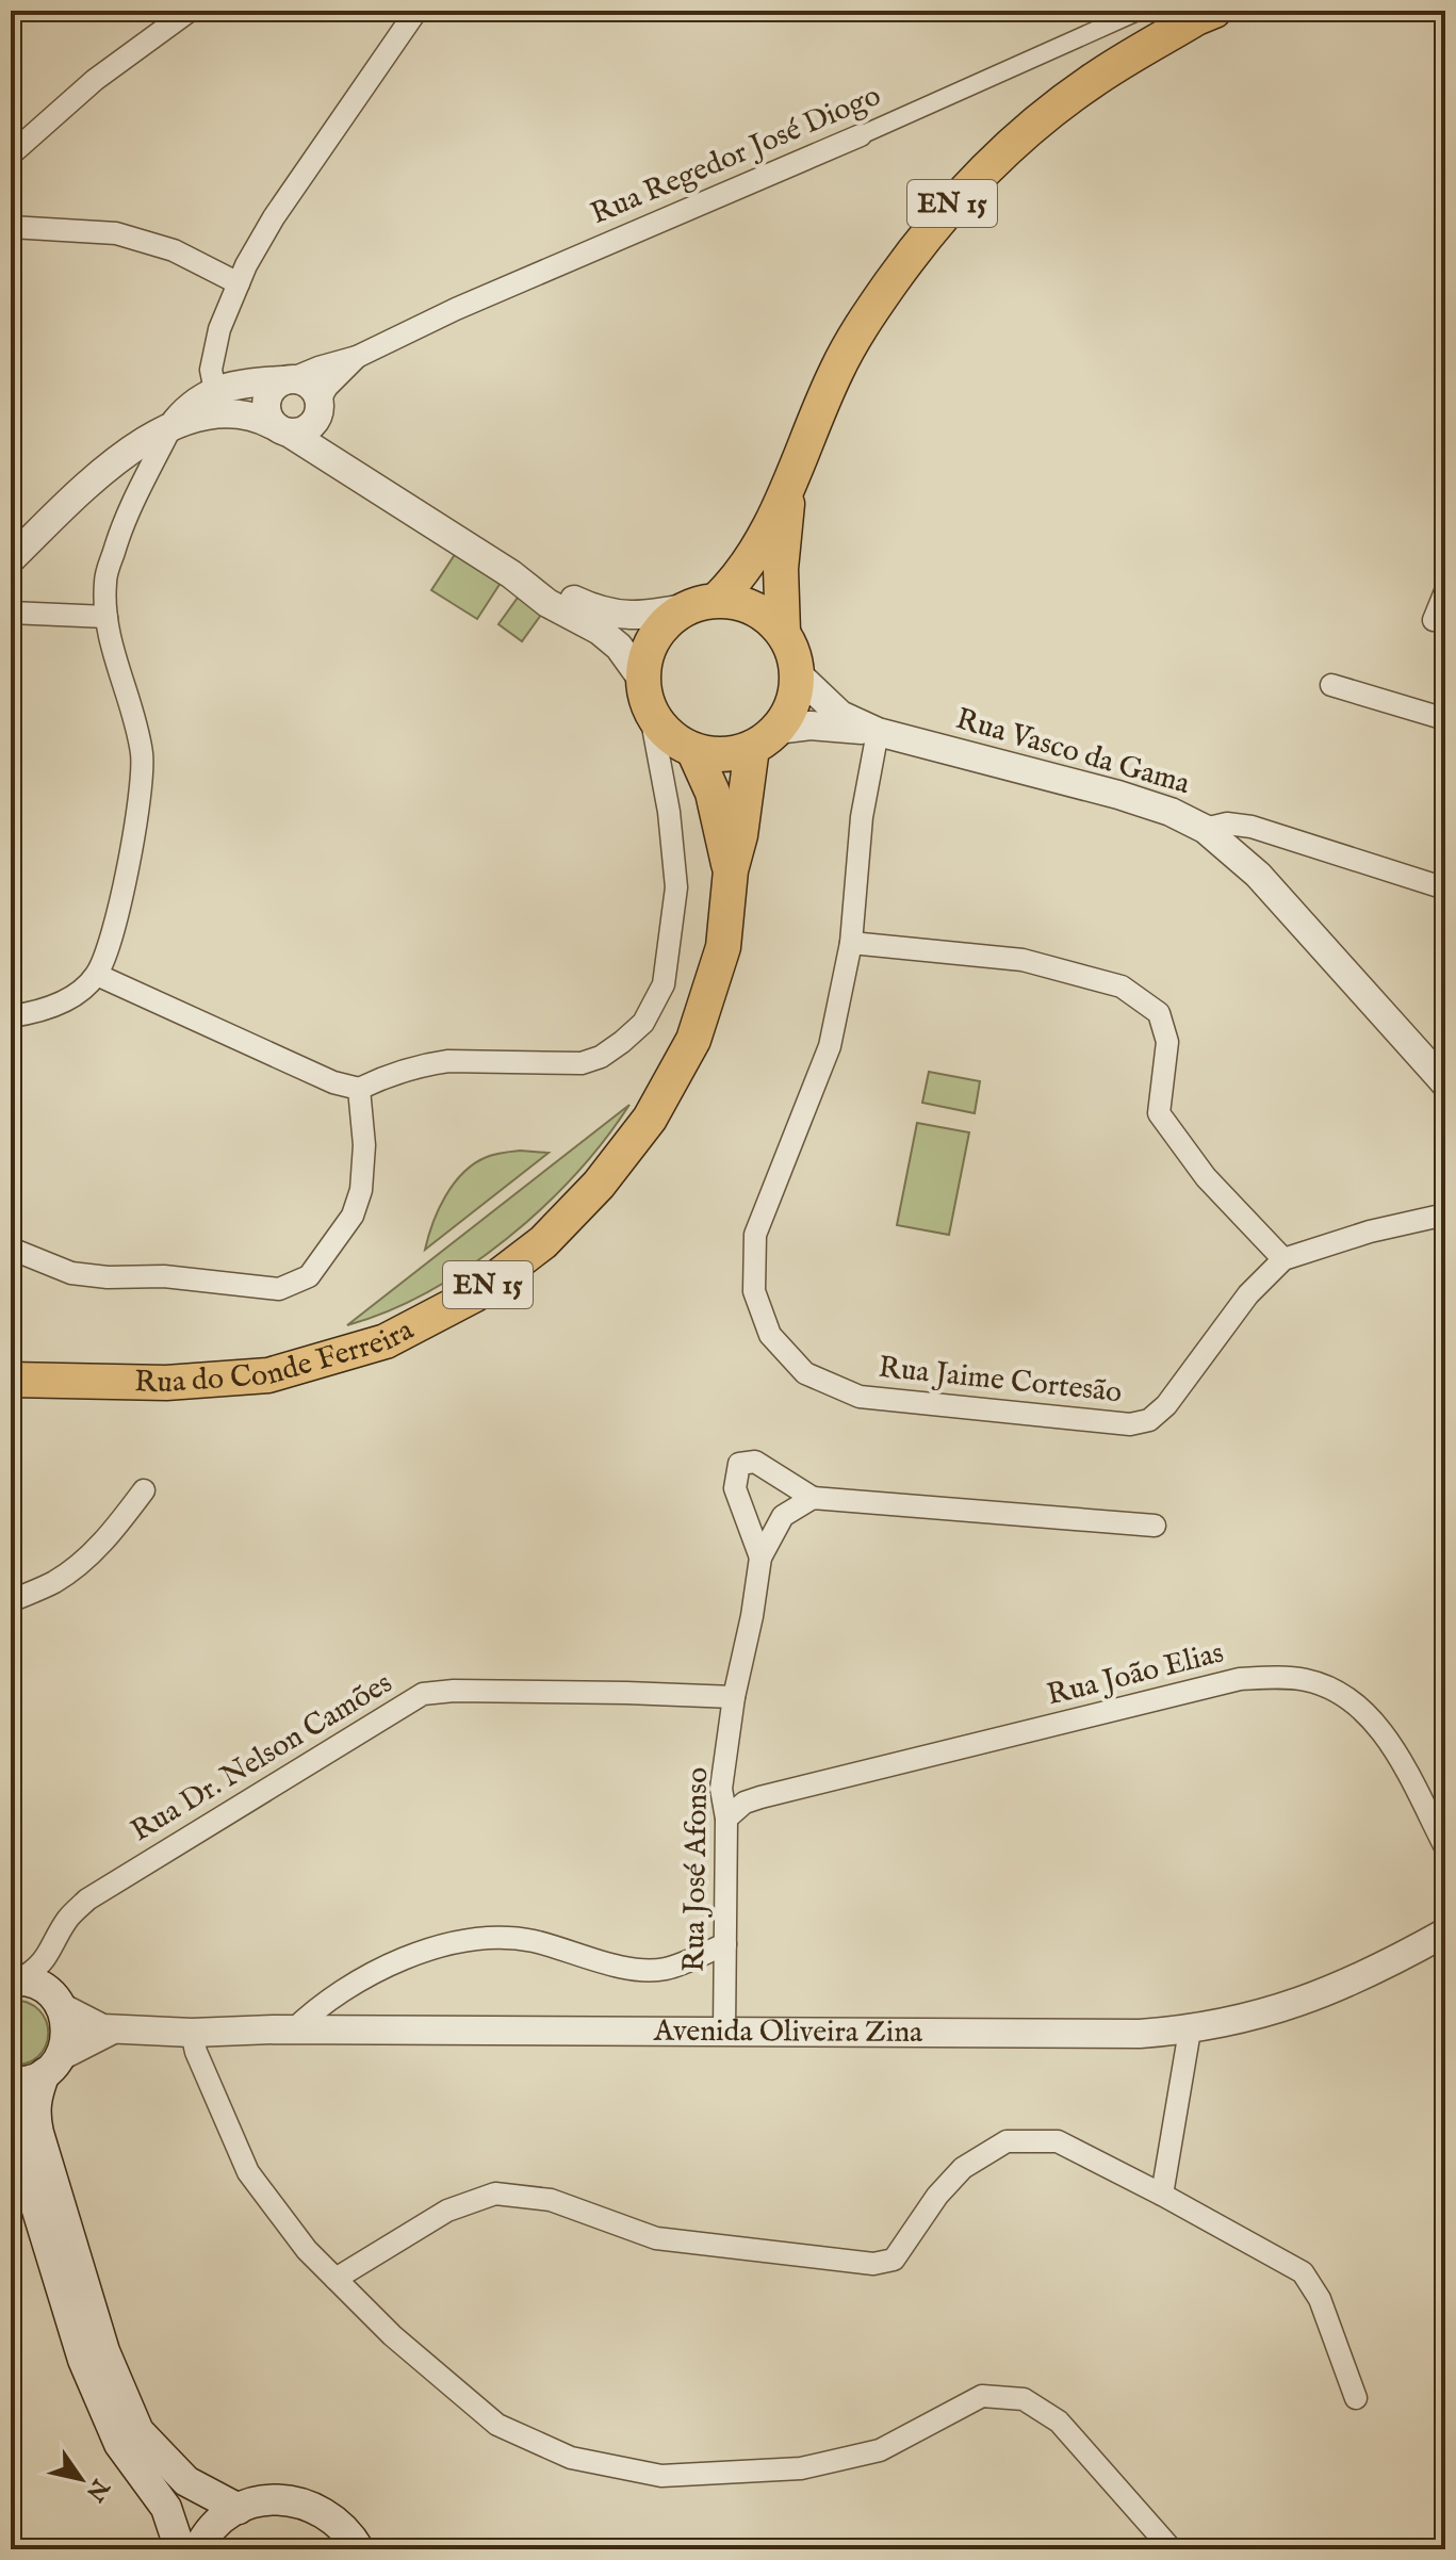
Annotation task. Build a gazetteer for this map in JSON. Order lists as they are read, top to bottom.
{
  "streets": {
    "main road": ["EN 15", "Rua do Conde Ferreira", "Avenida Oliveira Zina"],
    "street": [
      "Rua Regedor José Diogo",
      "Rua Vasco da Gama",
      "Rua Jaime Cortesão",
      "Rua João Elias",
      "Rua Dr. Nelson Camões",
      "Rua José Afonso"
    ]
  },
  "crossings": [
    ["EN 15", "Rua Vasco da Gama"],
    ["EN 15", "Rua do Conde Ferreira"],
    ["Rua Vasco da Gama", "Rua do Conde Ferreira"],
    ["Rua Vasco da Gama", "Rua Jaime Cortesão"],
    ["Rua João Elias", "Rua José Afonso"],
    ["Rua Dr. Nelson Camões", "Rua José Afonso"],
    ["Rua Dr. Nelson Camões", "Avenida Oliveira Zina"],
    ["Rua José Afonso", "Avenida Oliveira Zina"]
  ],
  "north": "bottom right"
}
